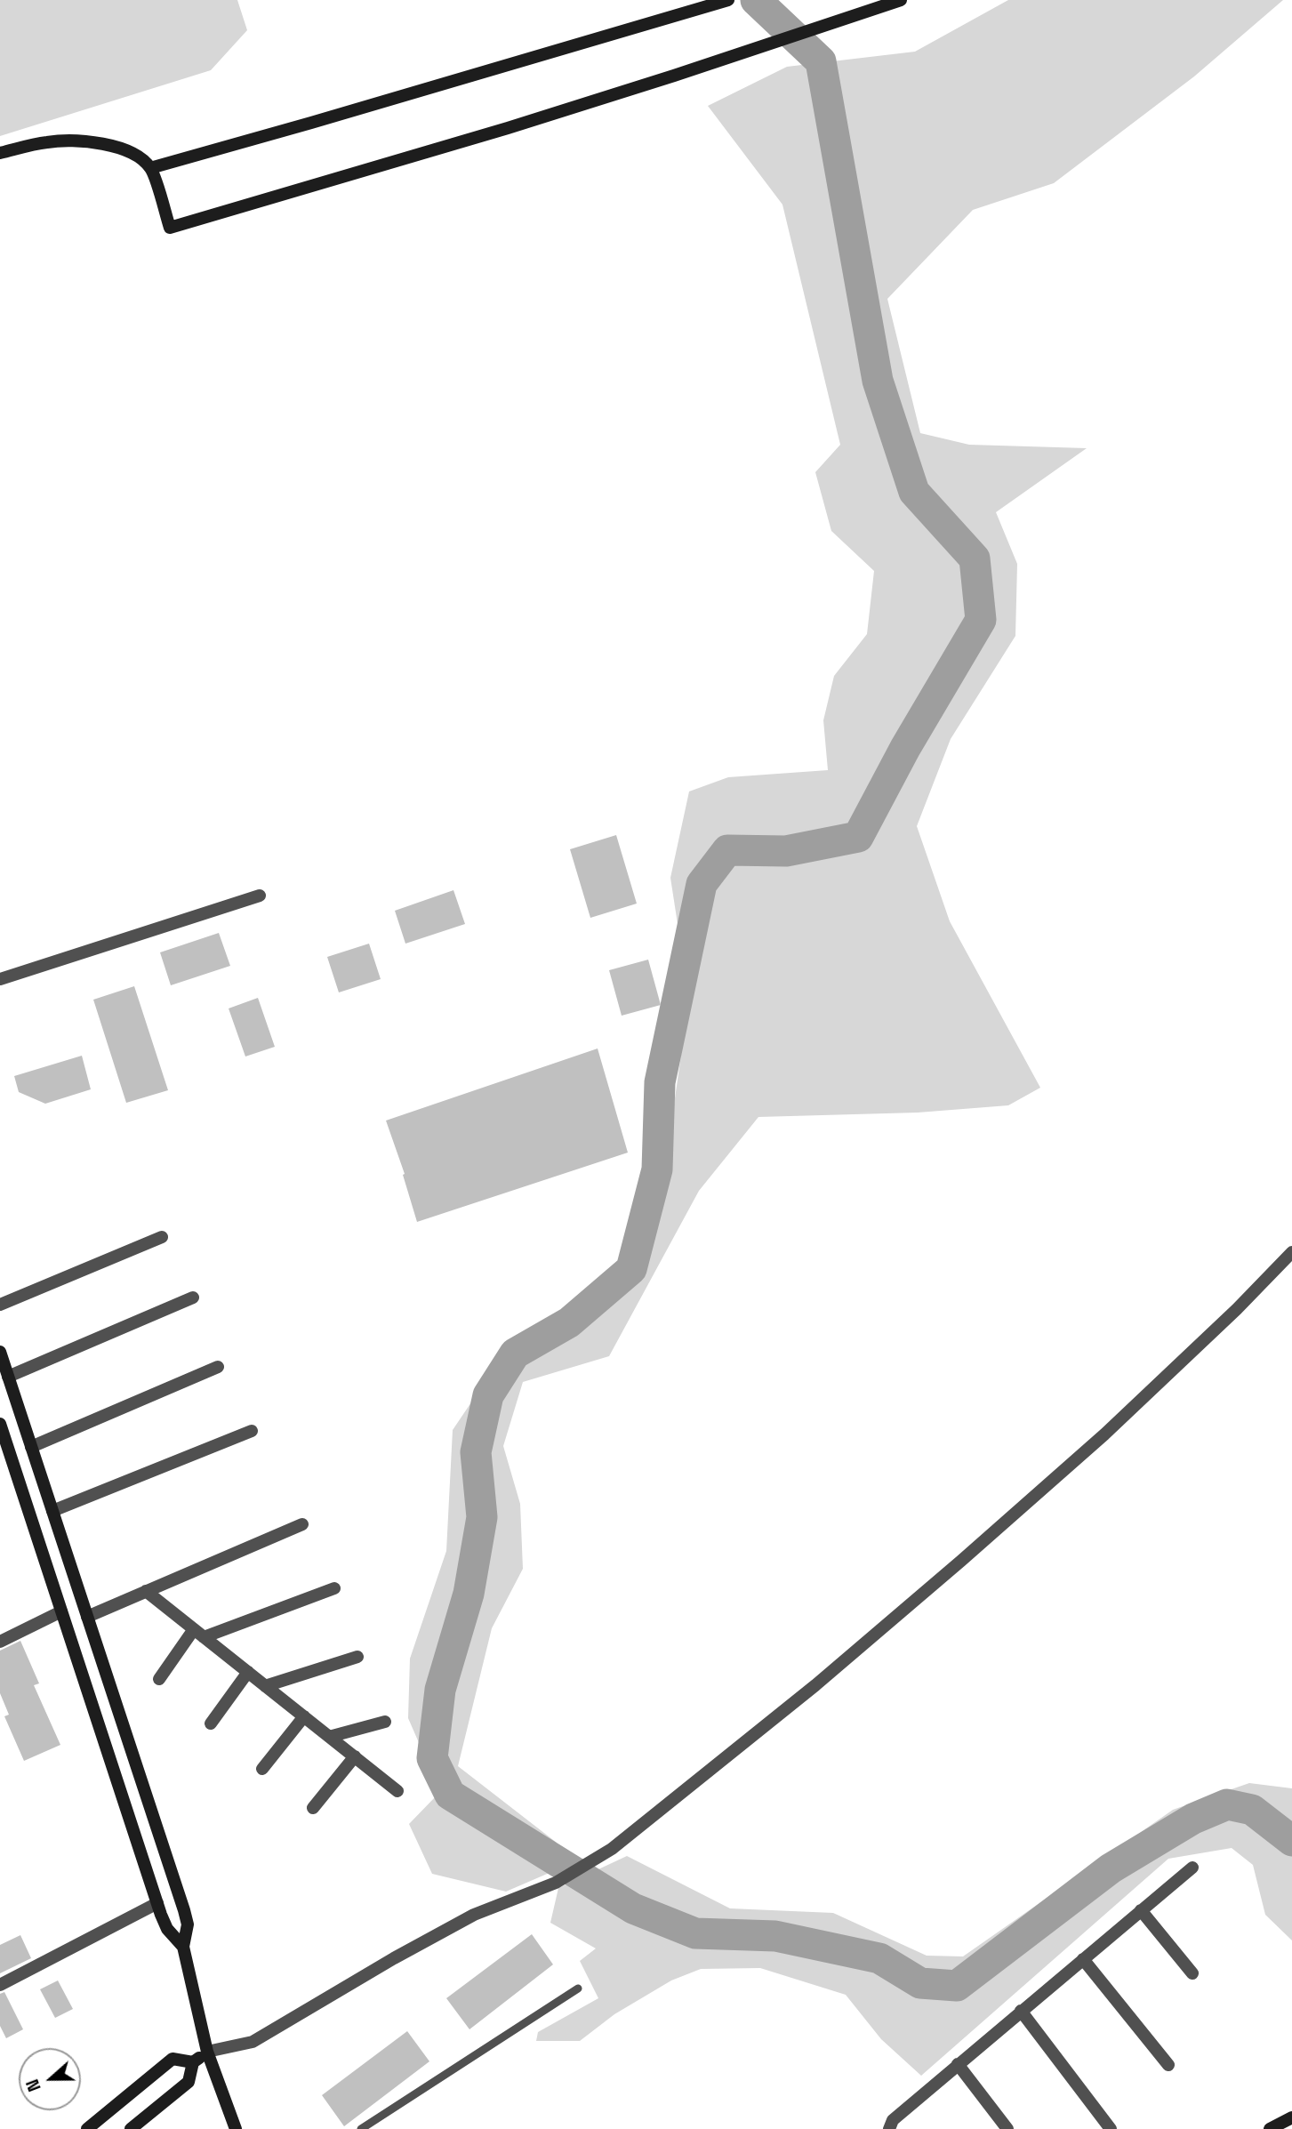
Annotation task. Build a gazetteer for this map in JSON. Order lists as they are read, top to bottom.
{
  "north": "left"
}
